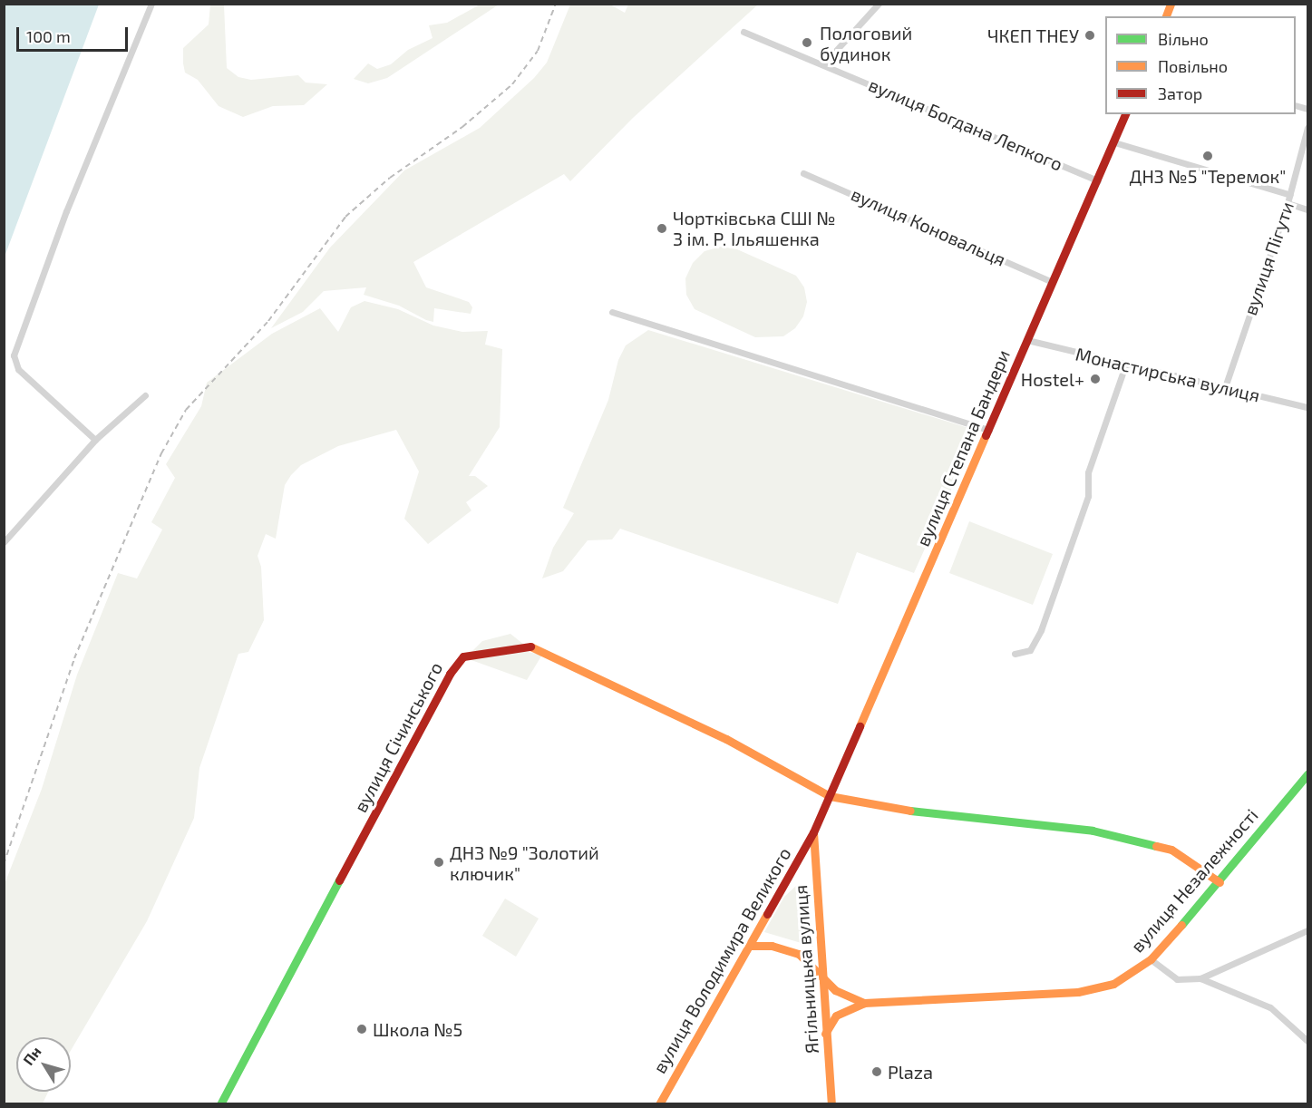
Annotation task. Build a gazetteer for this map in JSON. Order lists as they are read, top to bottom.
{
  "streets": {
    "street": [
      "вулиця Богдана Лепкого",
      "вулиця Коновальця",
      "вулиця Пігути",
      "Монастирська вулиця",
      "вулиця Степана Бандери",
      "вулиця Січинського",
      "вулиця Незалежності",
      "вулиця Володимира Великого",
      "Ягільницька вулиця"
    ]
  },
  "crossings": [
    ["вулиця Богдана Лепкого", "вулиця Степана Бандери"],
    ["вулиця Коновальця", "вулиця Степана Бандери"],
    ["вулиця Пігути", "Монастирська вулиця"],
    ["Монастирська вулиця", "вулиця Степана Бандери"],
    ["вулиця Степана Бандери", "вулиця Січинського"],
    ["вулиця Степана Бандери", "вулиця Володимира Великого"],
    ["вулиця Степана Бандери", "Ягільницька вулиця"],
    ["вулиця Незалежності", "вулиця Володимира Великого"],
    ["вулиця Незалежності", "Ягільницька вулиця"],
    ["вулиця Володимира Великого", "Ягільницька вулиця"]
  ],
  "places": [
    "ЧКЕП ТНЕУ",
    "Пологовий будинок",
    "ДНЗ №5 \"Теремок\"",
    "Чортківська СШІ № 3 ім. Р. Ільяшенка",
    "Hostel+",
    "ДНЗ №9 \"Золотий ключик\"",
    "Школа №5",
    "Plaza"
  ],
  "legend": ["Вільно", "Повільно", "Затор"],
  "scale_bar": "100 m",
  "north": "top left"
}
